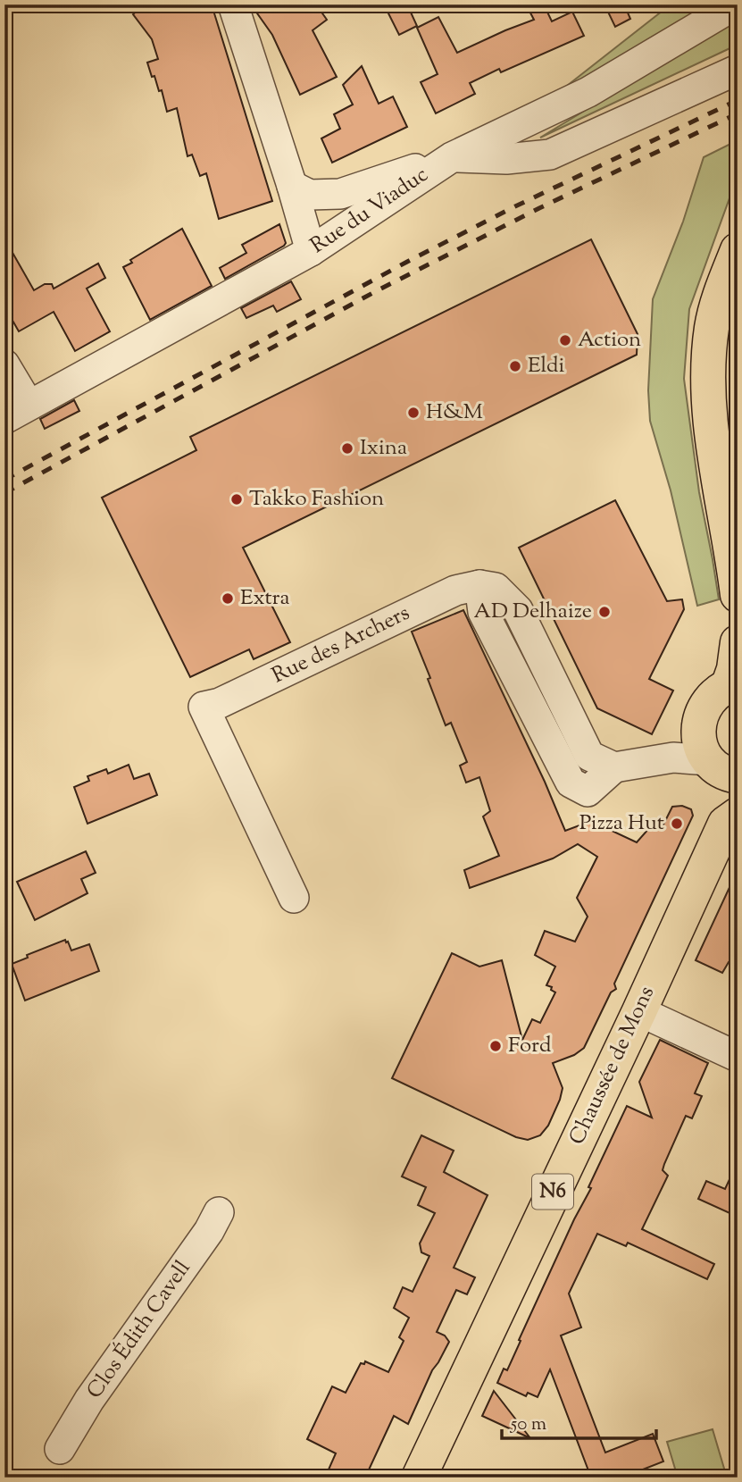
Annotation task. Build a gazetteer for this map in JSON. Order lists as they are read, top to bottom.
{
  "streets": {
    "main road": ["Chaussée de Mons", "N6"],
    "street": ["Rue du Viaduc", "Rue des Archers", "Clos Édith Cavell"]
  },
  "places": [
    "Action",
    "Eldi",
    "H&M",
    "Ixina",
    "Takko Fashion",
    "Extra",
    "AD Delhaize",
    "Pizza Hut",
    "Ford"
  ],
  "scale_bar": "50 m"
}
